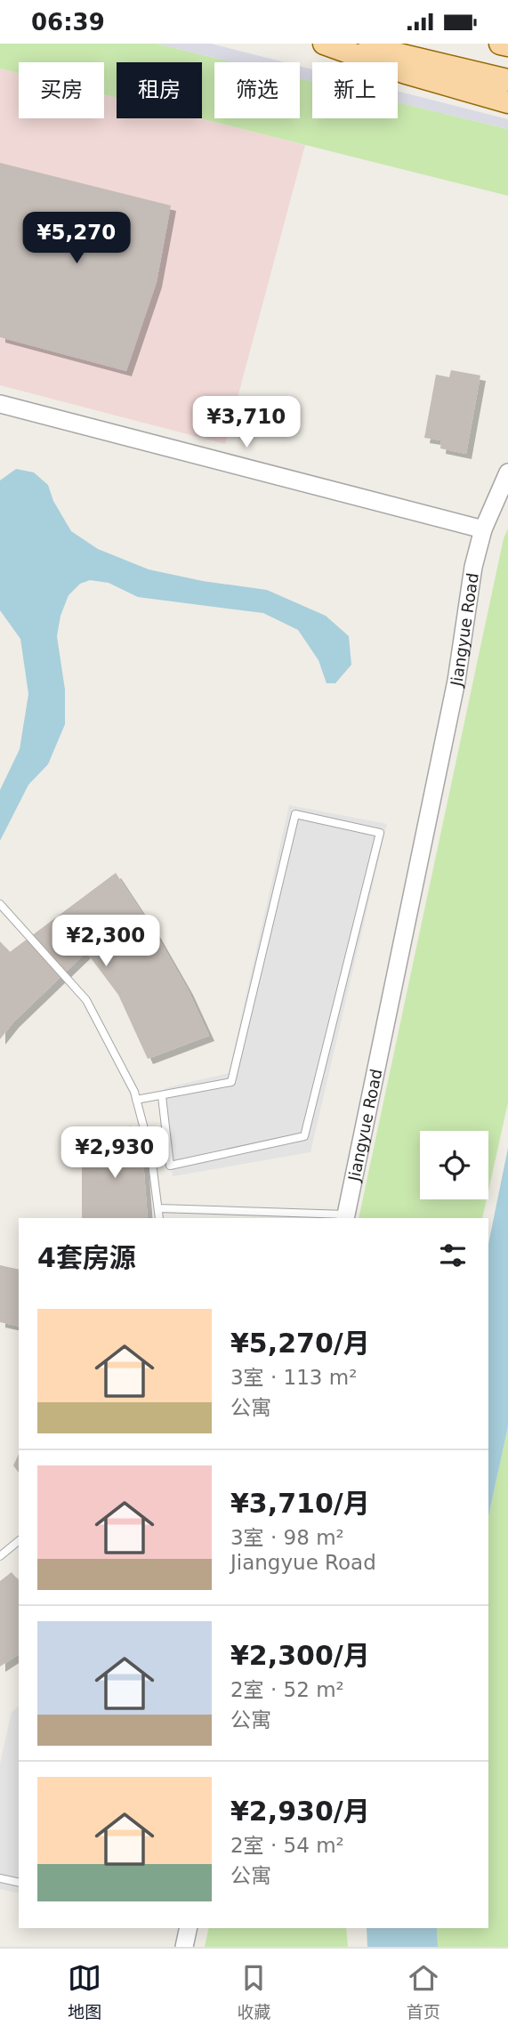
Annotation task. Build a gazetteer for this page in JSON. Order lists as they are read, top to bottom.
{
  "streets": {
    "street": ["Jiangyue Road"]
  },
  "page": {
    "status": "06:39",
    "chip": [
      "买房",
      "租房",
      "筛选",
      "新上"
    ],
    "price": [
      "¥5,270",
      "¥3,710",
      "¥2,300",
      "¥2,930"
    ],
    "heading": "4套房源",
    "list": [
      {
        "name": "¥5,270/月",
        "note": "3室 · 113 m² · 公寓"
      },
      {
        "name": "¥3,710/月",
        "note": "3室 · 98 m² · Jiangyue Road"
      },
      {
        "name": "¥2,300/月",
        "note": "2室 · 52 m² · 公寓"
      },
      {
        "name": "¥2,930/月",
        "note": "2室 · 54 m² · 公寓"
      }
    ],
    "tabs": ["地图", "收藏", "首页"]
  }
}
